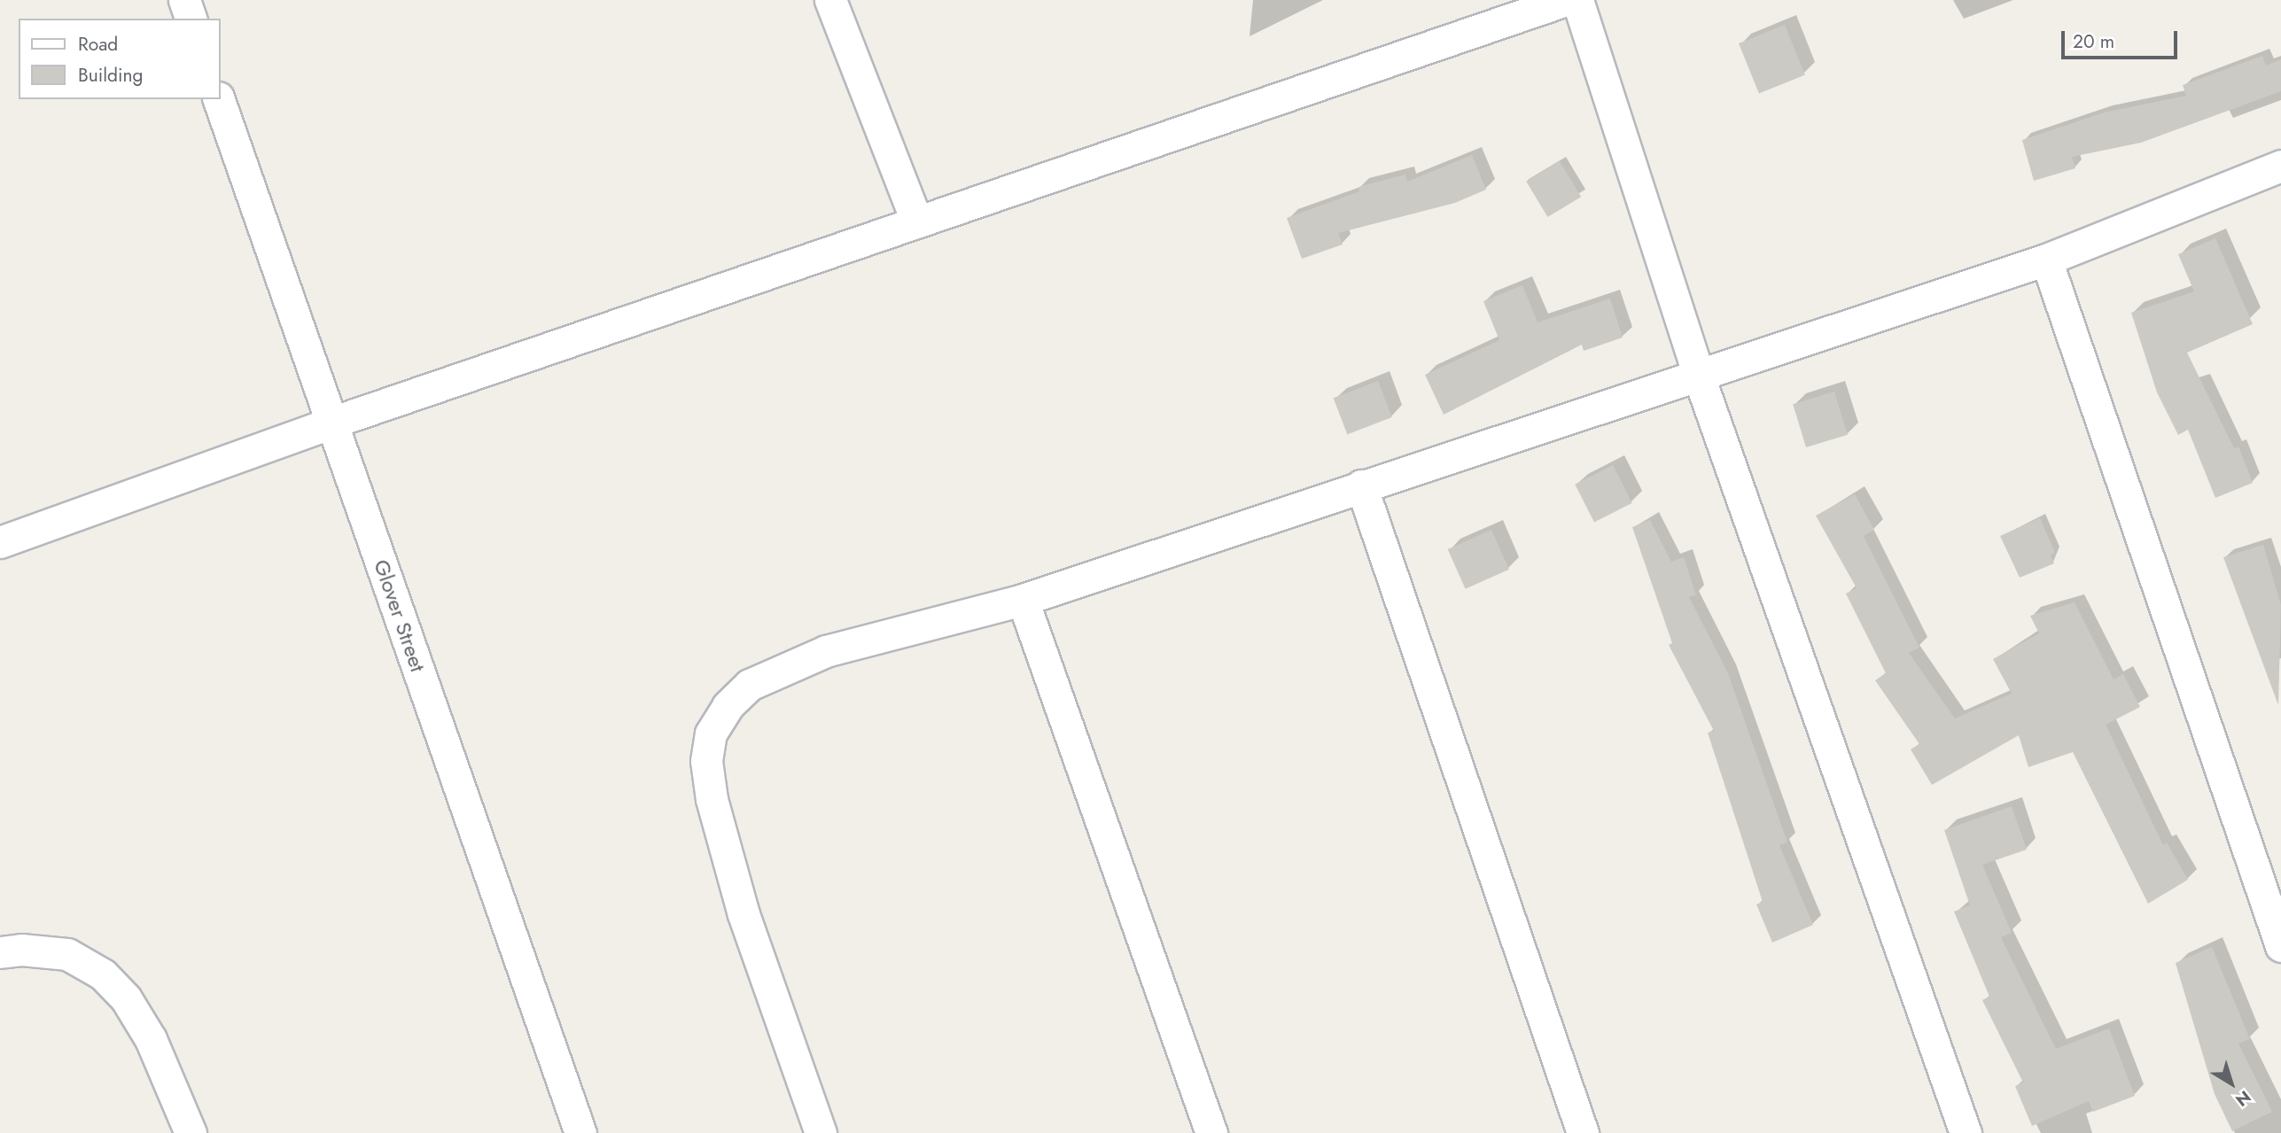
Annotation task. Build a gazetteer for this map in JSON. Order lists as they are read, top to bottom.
{
  "streets": {
    "street": ["Glover Street"]
  },
  "legend": ["Road", "Building"],
  "scale_bar": "20 m",
  "north": "bottom right"
}
